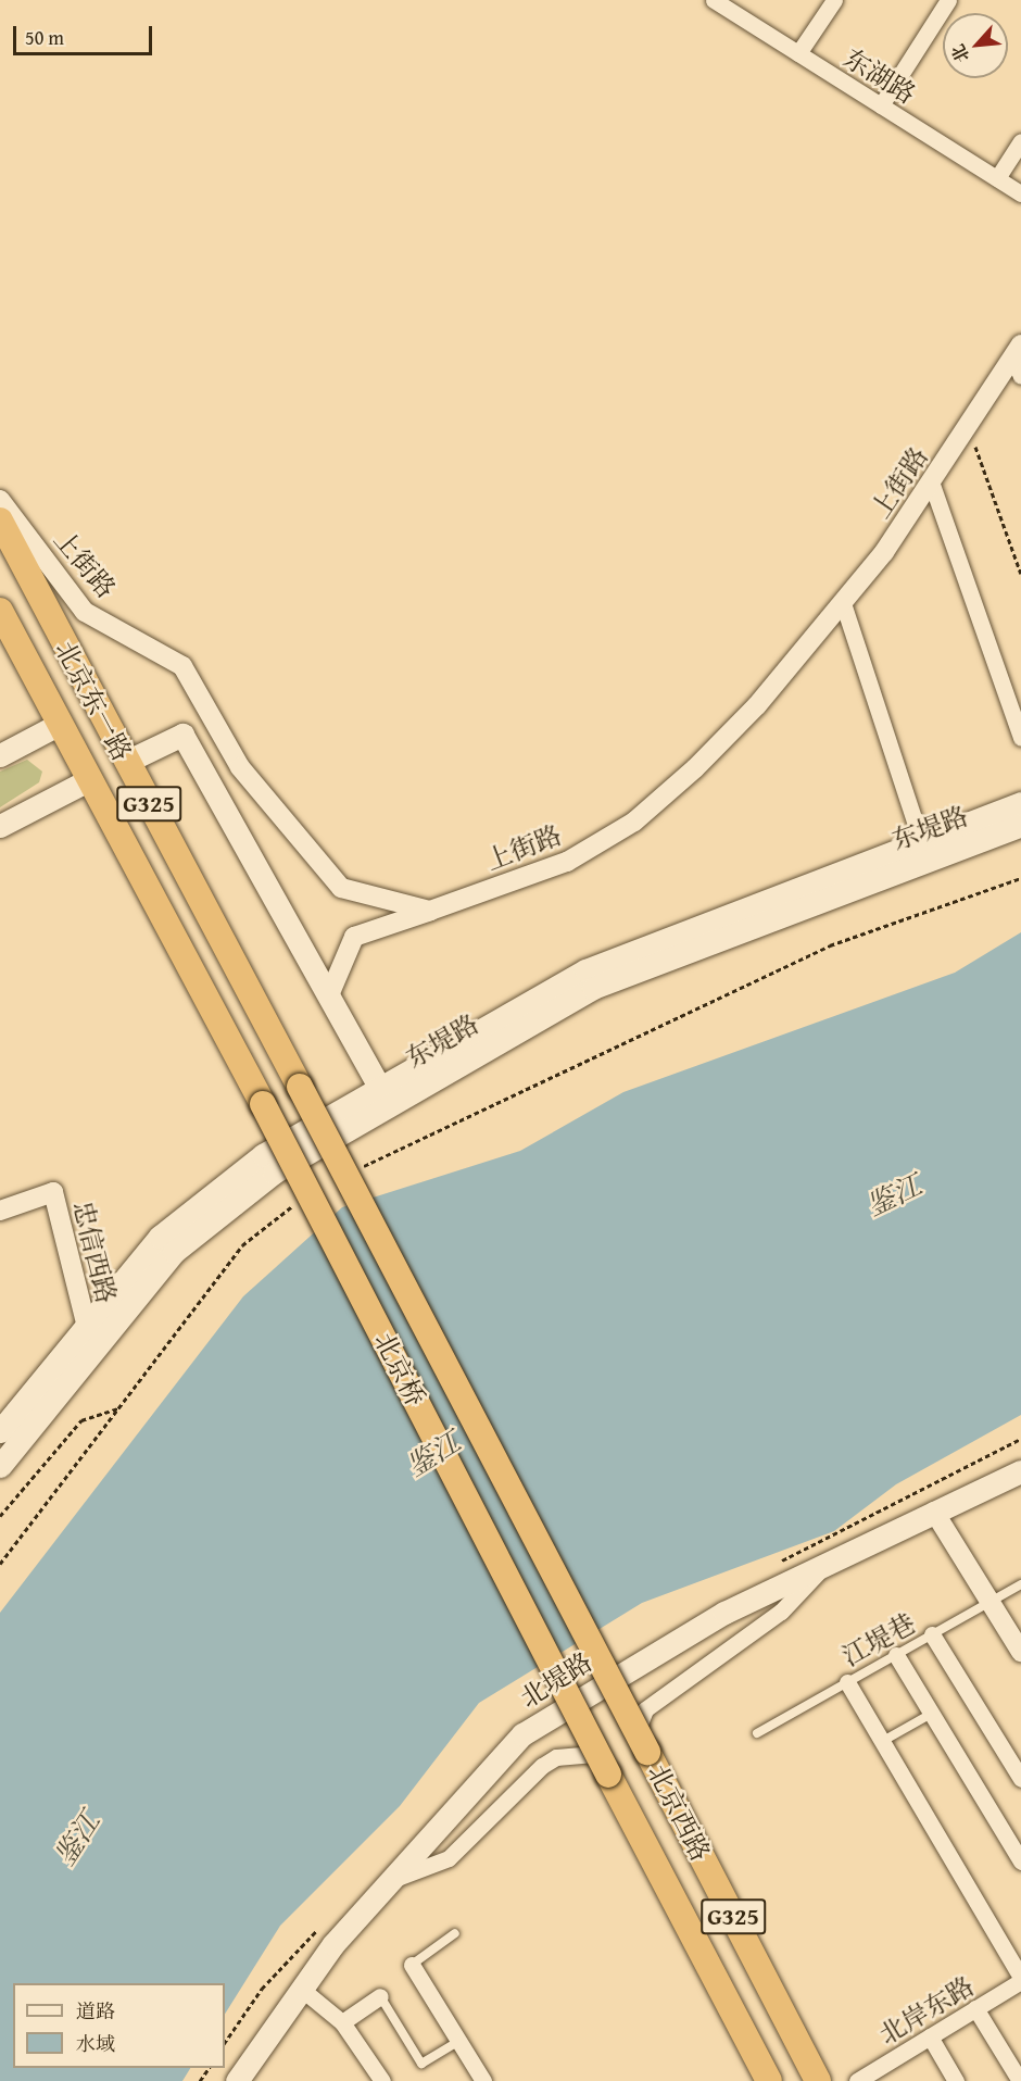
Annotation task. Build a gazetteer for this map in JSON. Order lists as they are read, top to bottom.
{
  "streets": {
    "highway": [
      "北京东一路",
      "G325",
      "北京桥",
      "北京西路"
    ],
    "main road": ["东堤路", "北堤路"],
    "street": [
      "东湖路",
      "上街路",
      "忠信西路",
      "北岸东路"
    ],
    "lane": ["江堤巷"]
  },
  "crossings": [
    ["北京东一路", "北京桥"],
    ["东堤路", "忠信西路"],
    ["北京桥", "北京西路"]
  ],
  "water": ["鉴江"],
  "legend": ["道路", "水域"],
  "scale_bar": "50 m",
  "north": "bottom left"
}
